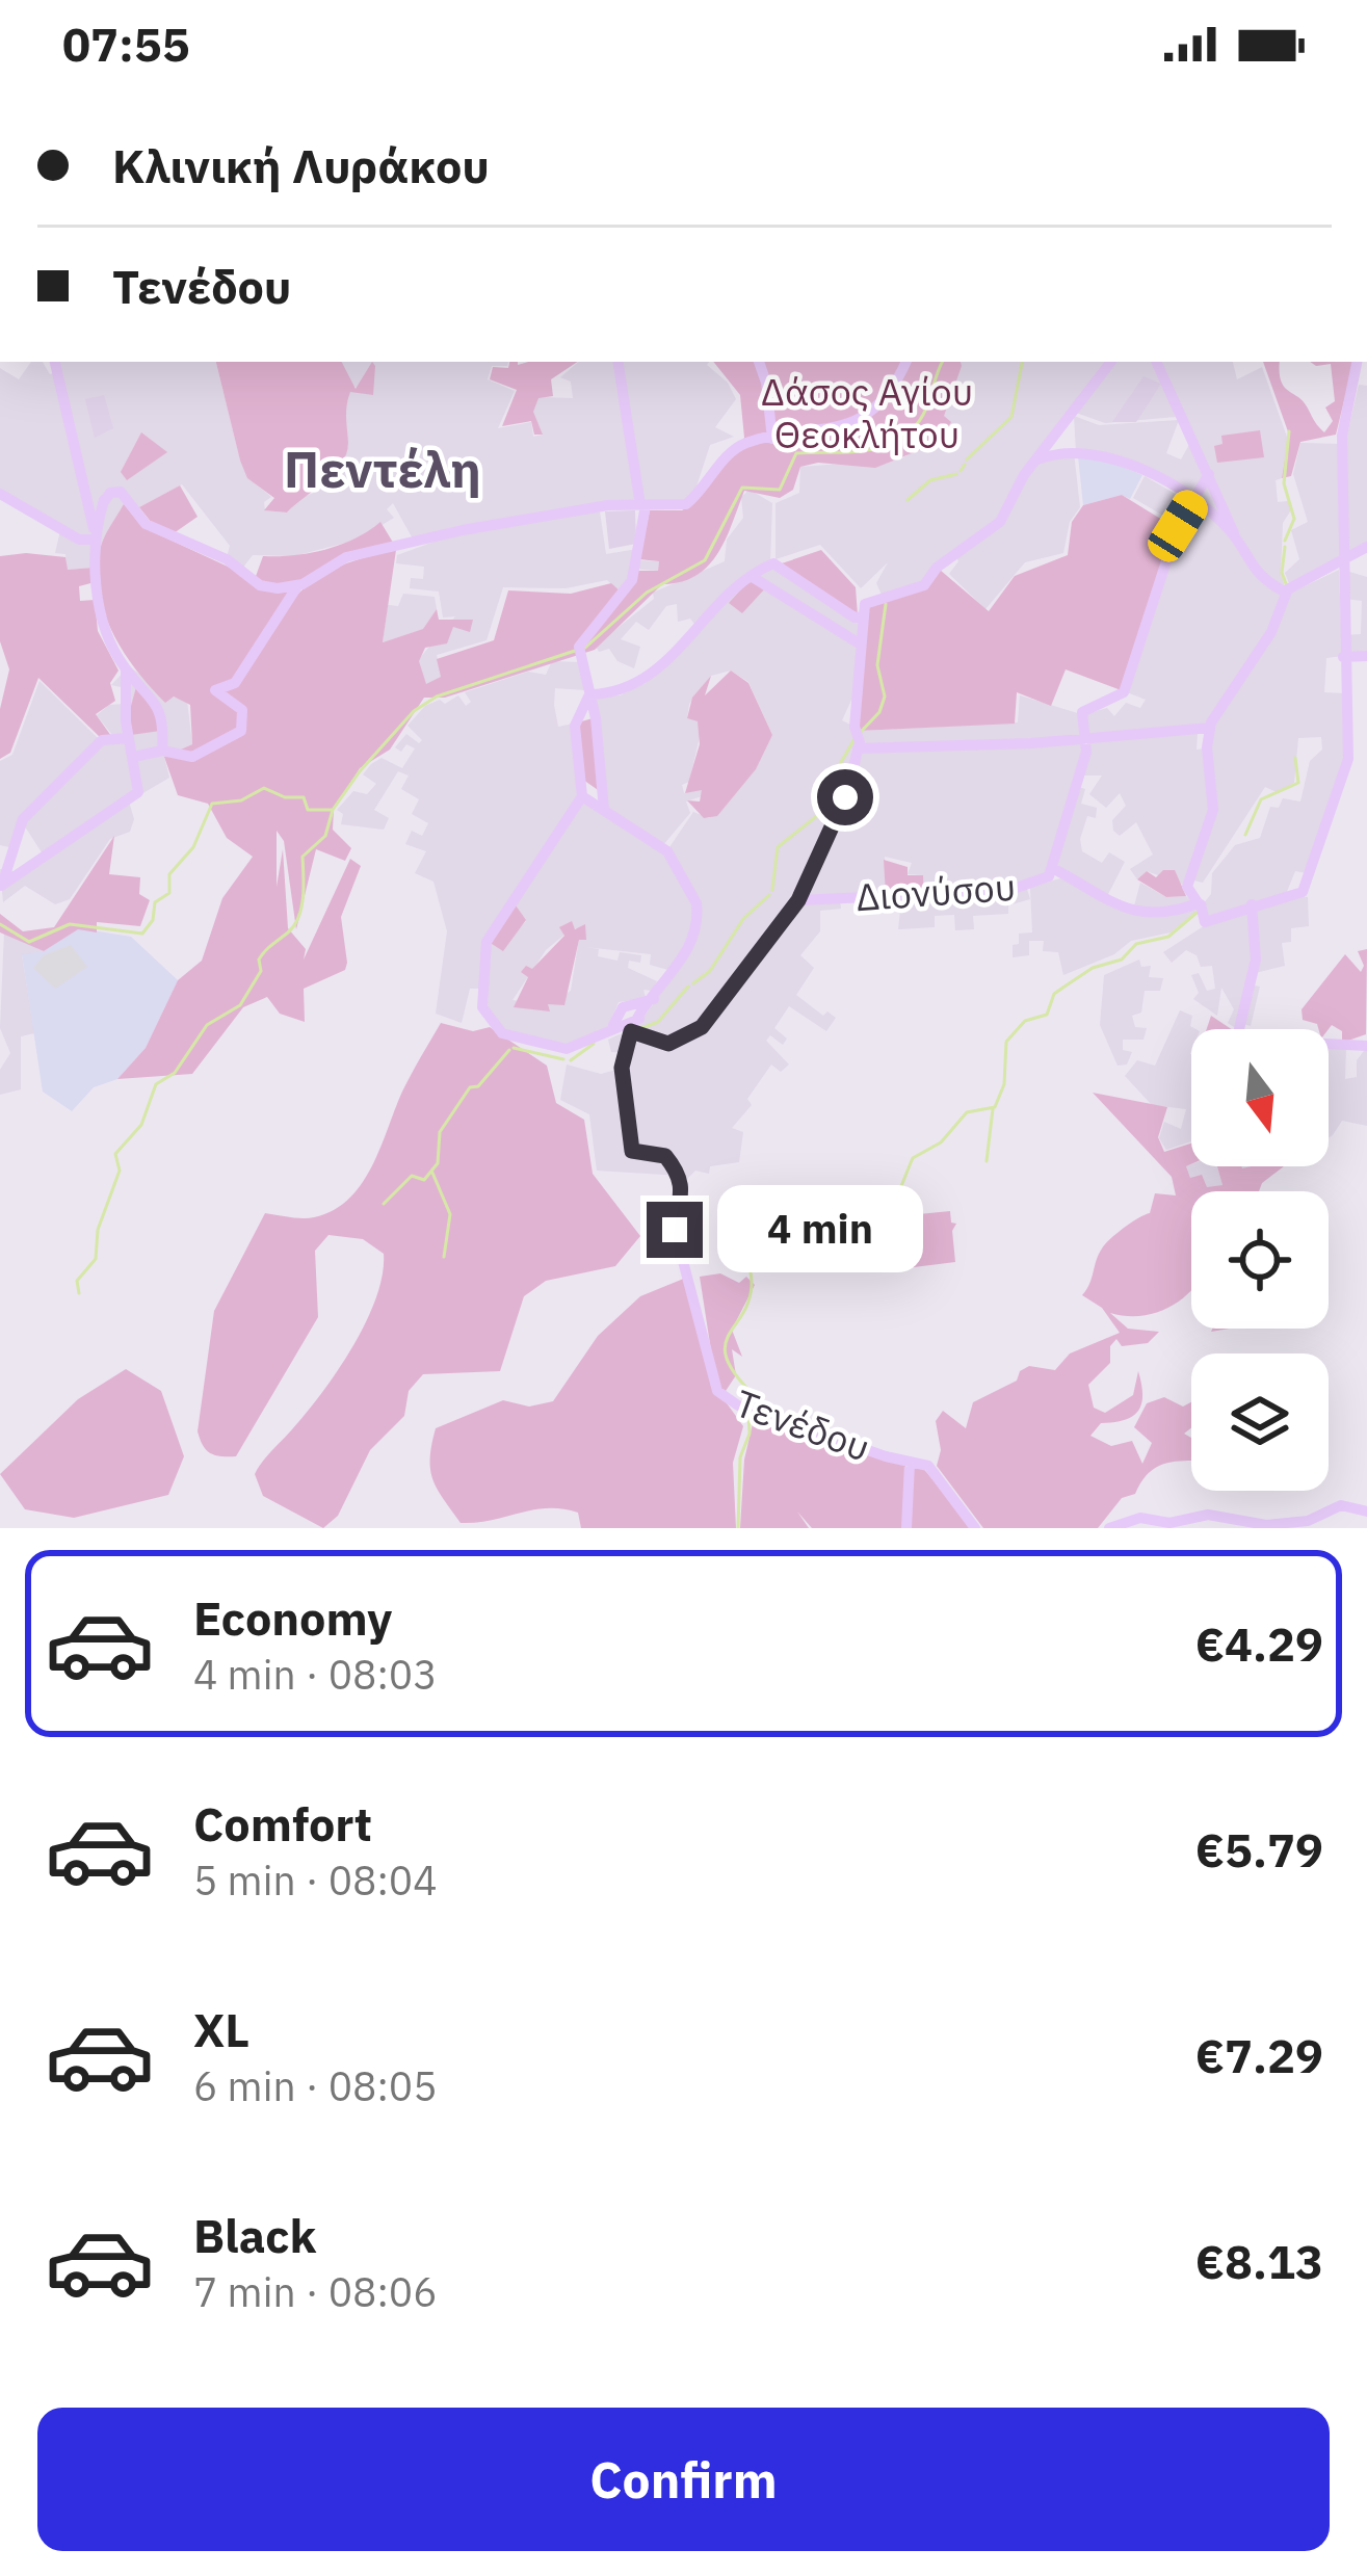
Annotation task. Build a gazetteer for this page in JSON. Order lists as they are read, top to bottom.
{
  "streets": {
    "street": ["Διονύσου", "Τενέδου"]
  },
  "districts": ["Πεντέλη"],
  "parks": ["Δάσος Αγίου Θεοκλήτου"],
  "north": "bottom",
  "page": {
    "status": "07:55",
    "banner": ["Κλινική Λυράκου", "Τενέδου"],
    "bubble": "4 min",
    "list": [
      {
        "name": "Economy",
        "note": "4 min · 08:03",
        "value": "€4.29"
      },
      {
        "name": "Comfort",
        "note": "5 min · 08:04",
        "value": "€5.79"
      },
      {
        "name": "XL",
        "note": "6 min · 08:05",
        "value": "€7.29"
      },
      {
        "name": "Black",
        "note": "7 min · 08:06",
        "value": "€8.13"
      }
    ],
    "buttons": "Confirm"
  }
}
